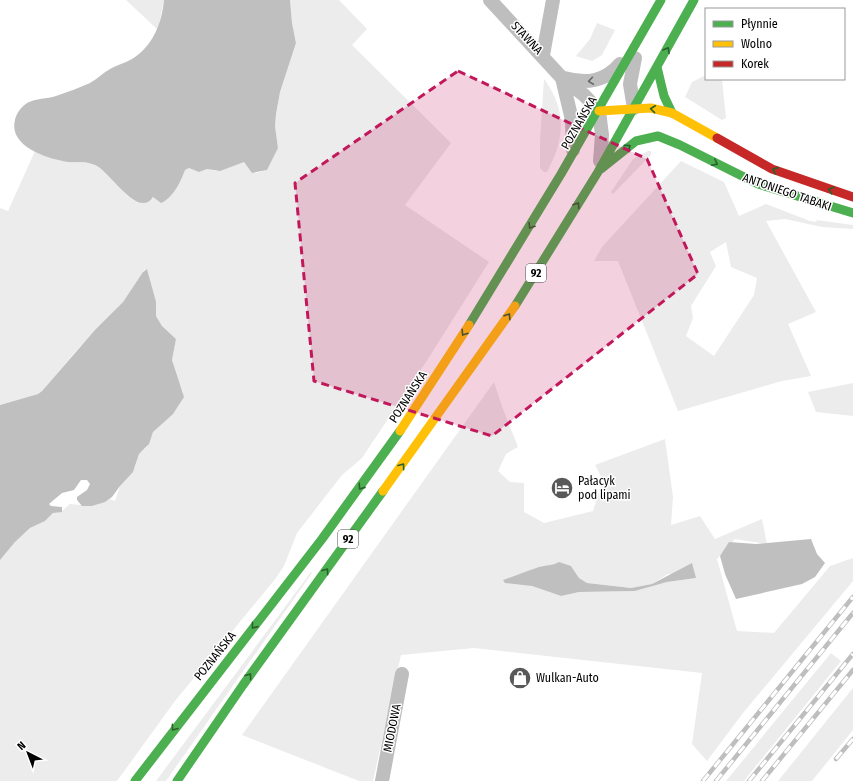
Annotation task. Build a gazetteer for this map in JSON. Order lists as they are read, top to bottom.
{
  "streets": {
    "main road": ["POZNAŃSKA", "ANTONIEGO TABAKI", "92"],
    "street": ["STAWNA", "MIODOWA"]
  },
  "crossings": [
    ["STAWNA", "POZNAŃSKA"],
    ["STAWNA", "ANTONIEGO TABAKI"],
    ["POZNAŃSKA", "ANTONIEGO TABAKI"],
    ["ANTONIEGO TABAKI", "92"]
  ],
  "places": {
    "hotel": ["Pałacyk pod lipami"],
    "shop": ["Wulkan-Auto"]
  },
  "legend": ["Płynnie", "Wolno", "Korek"],
  "north": "top left"
}
